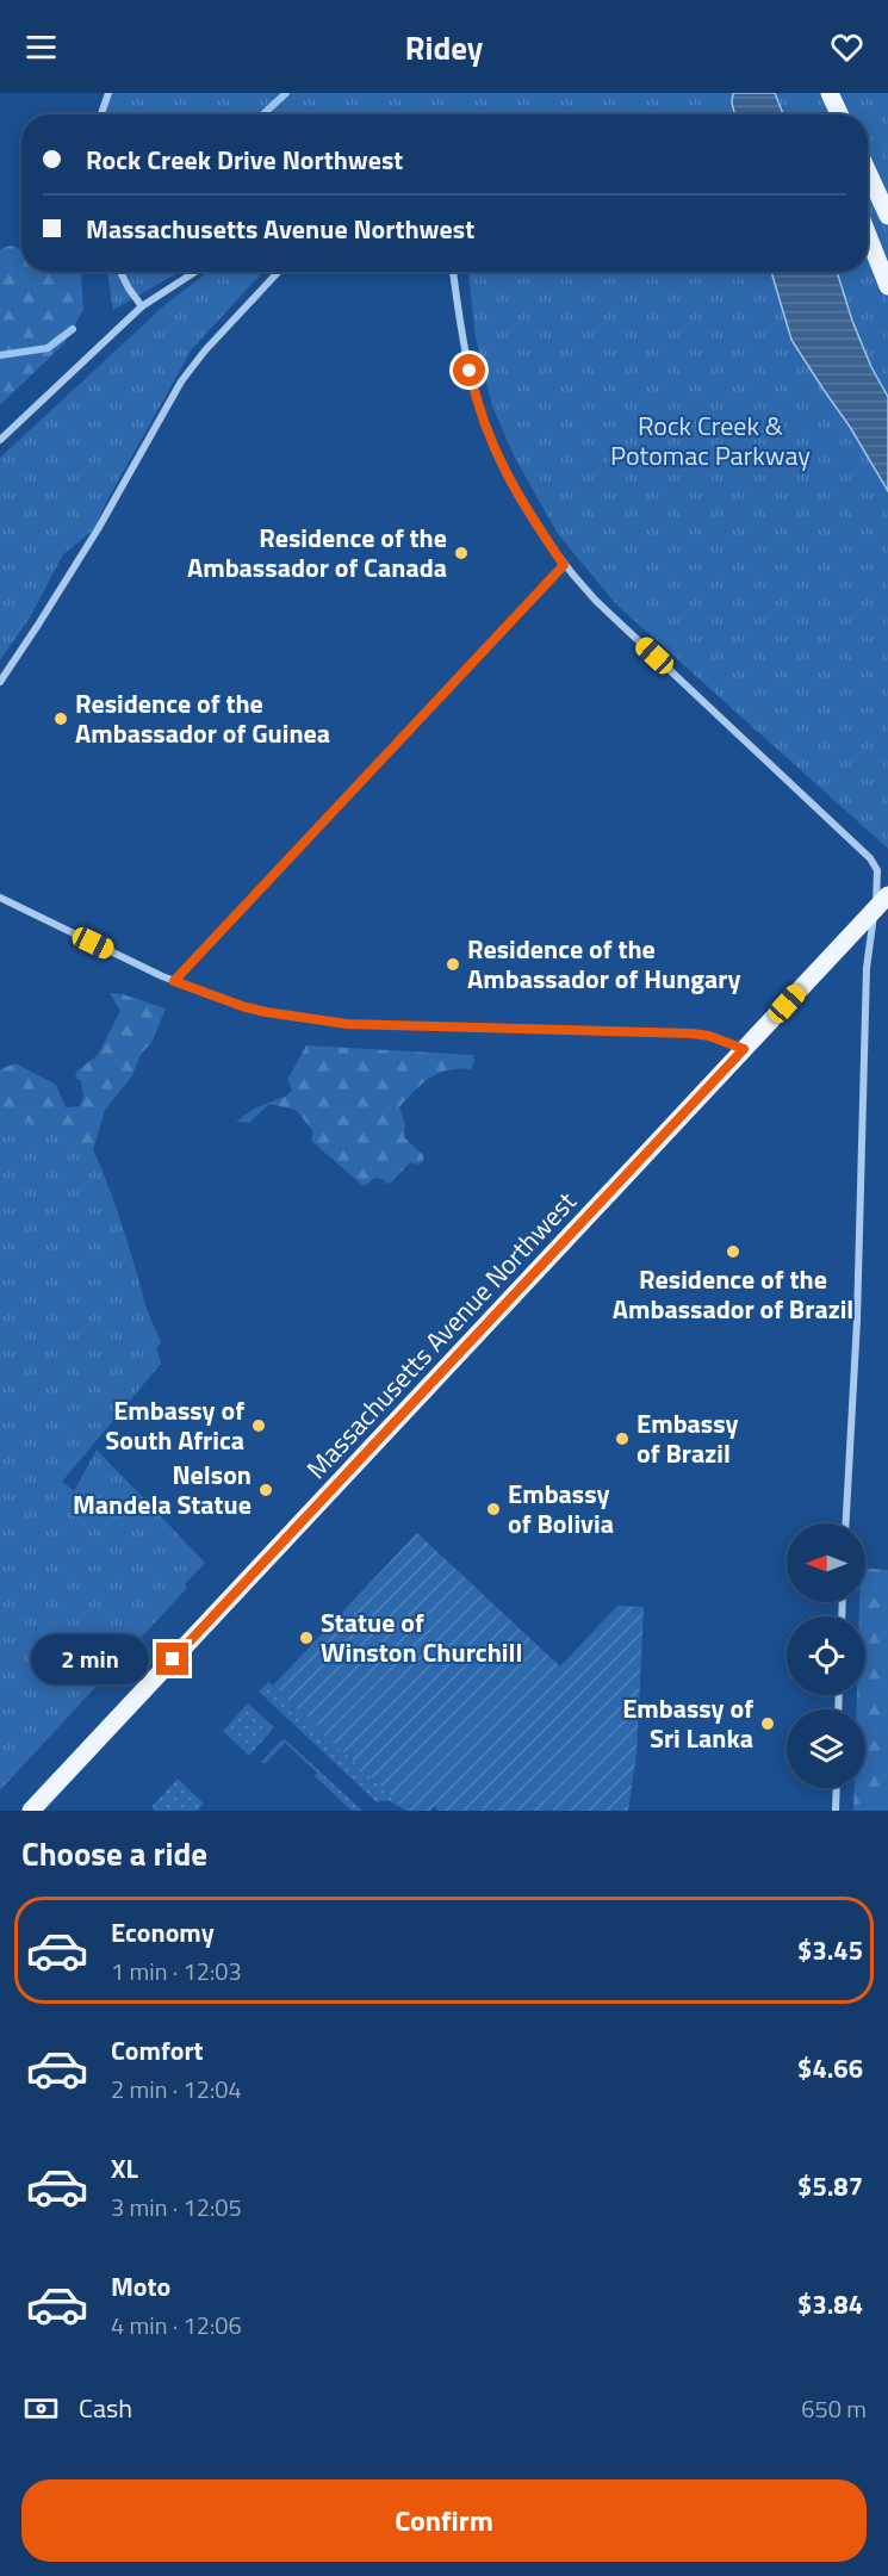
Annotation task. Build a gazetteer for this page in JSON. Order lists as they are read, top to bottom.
{
  "streets": {
    "main road": ["Massachusetts Avenue Northwest"]
  },
  "parks": ["Rock Creek & Potomac Parkway"],
  "places": [
    "Residence of the Ambassador of Canada",
    "Residence of the Ambassador of Guinea",
    "Residence of the Ambassador of Hungary",
    "Residence of the Ambassador of Brazil",
    "Embassy of South Africa",
    "Embassy of Brazil",
    "Nelson Mandela Statue",
    "Embassy of Bolivia",
    "Statue of Winston Churchill",
    "Embassy of Sri Lanka"
  ],
  "north": "left",
  "page": {
    "header": "Ridey",
    "banner": ["Rock Creek Drive Northwest", "Massachusetts Avenue Northwest"],
    "bubble": "2 min",
    "heading": "Choose a ride",
    "list": [
      {
        "name": "Economy",
        "note": "1 min · 12:03",
        "value": "$3.45"
      },
      {
        "name": "Comfort",
        "note": "2 min · 12:04",
        "value": "$4.66"
      },
      {
        "name": "XL",
        "note": "3 min · 12:05",
        "value": "$5.87"
      },
      {
        "name": "Moto",
        "note": "4 min · 12:06",
        "value": "$3.84"
      }
    ],
    "pay": ["Cash", "650 m"],
    "buttons": "Confirm"
  }
}
